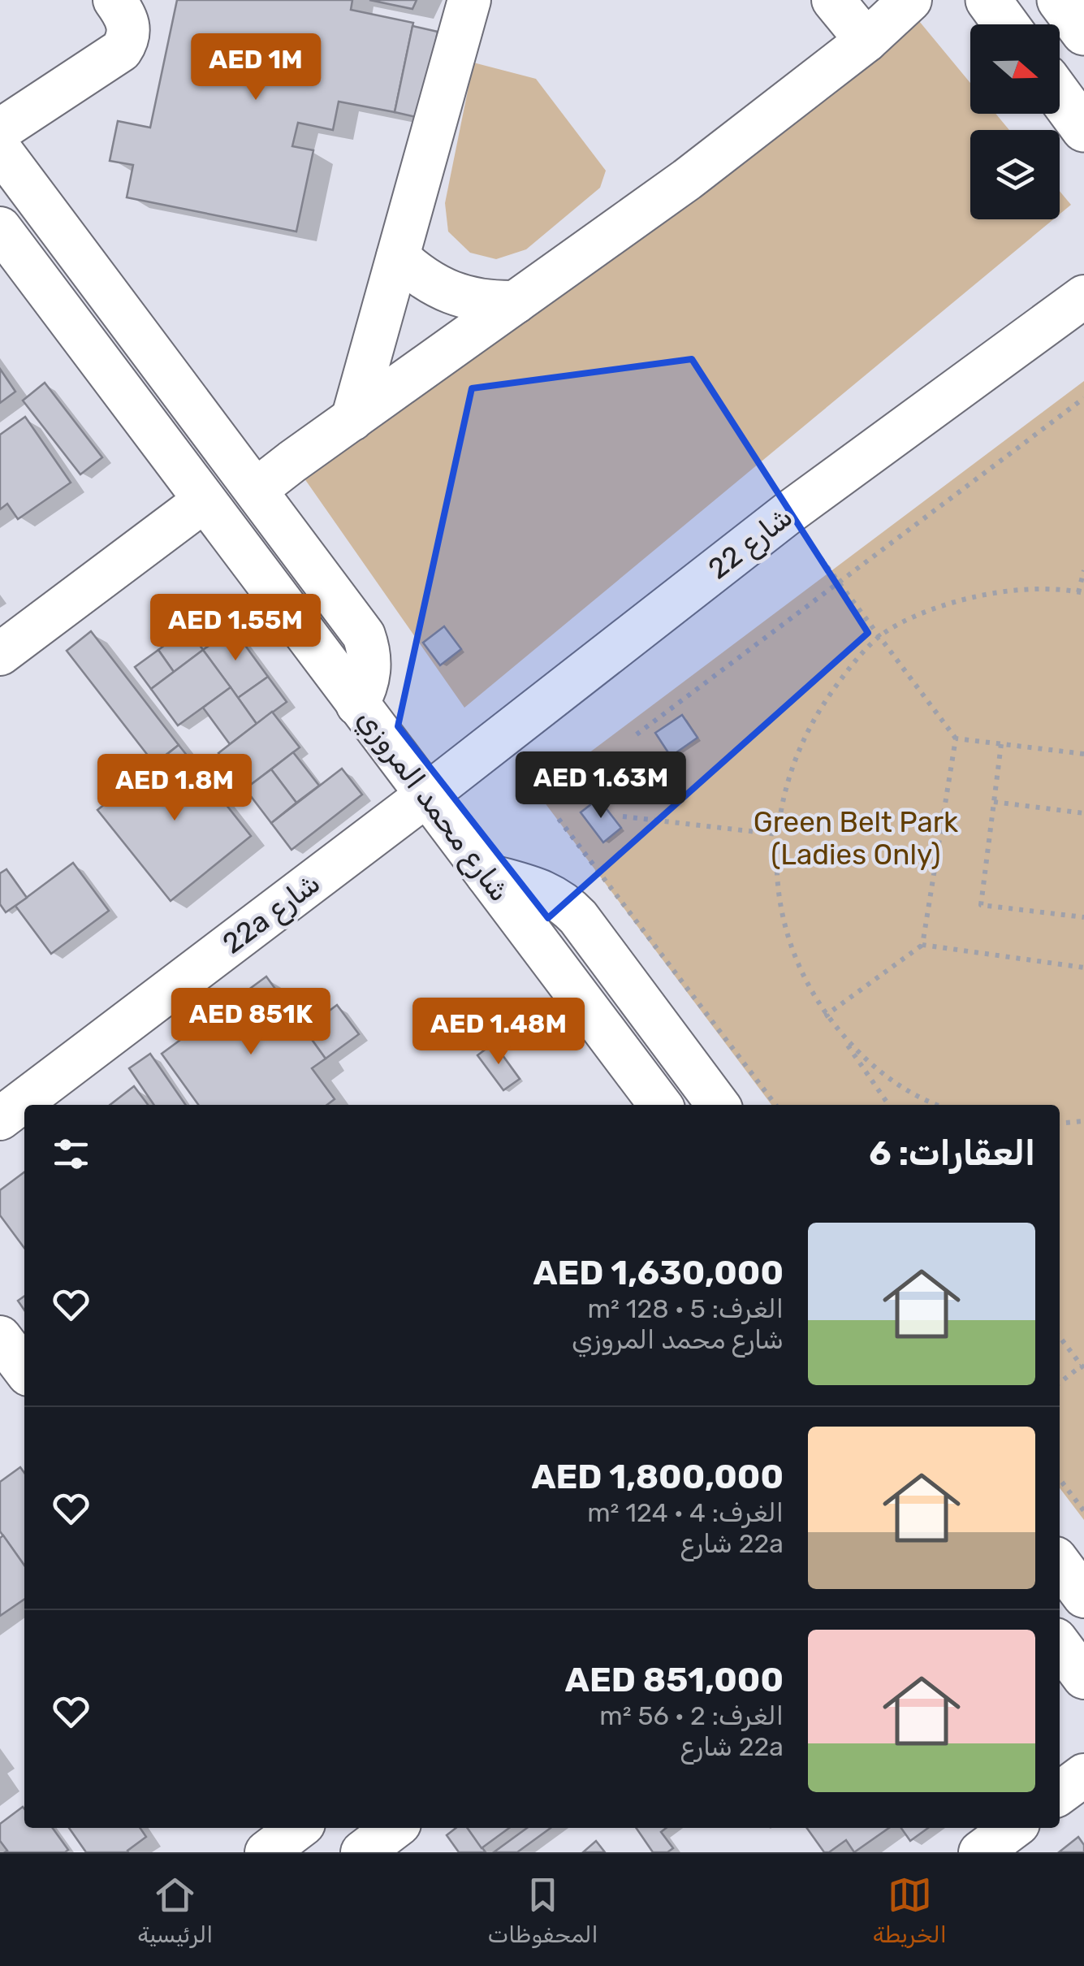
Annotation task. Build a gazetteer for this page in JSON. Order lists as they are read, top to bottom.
{
  "streets": {
    "street": ["شارع 22", "شارع محمد المروزي", "22a شارع"]
  },
  "crossings": [
    ["شارع 22", "شارع محمد المروزي"],
    ["شارع 22", "22a شارع"],
    ["شارع محمد المروزي", "22a شارع"]
  ],
  "parks": ["Green Belt Park (Ladies Only)"],
  "north": "right",
  "page": {
    "price": [
      "AED 1M",
      "AED 1.55M",
      "AED 1.63M",
      "AED 1.8M",
      "AED 851K",
      "AED 1.48M"
    ],
    "heading": "العقارات: 6",
    "list": [
      {
        "name": "AED 1,630,000",
        "note": "الغرف: 5 · 128 m² · شارع محمد المروزي"
      },
      {
        "name": "AED 1,800,000",
        "note": "الغرف: 4 · 124 m² · 22a شارع"
      },
      {
        "name": "AED 851,000",
        "note": "الغرف: 2 · 56 m² · 22a شارع"
      }
    ],
    "tabs": ["الخريطة", "المحفوظات", "الرئيسية"]
  }
}
